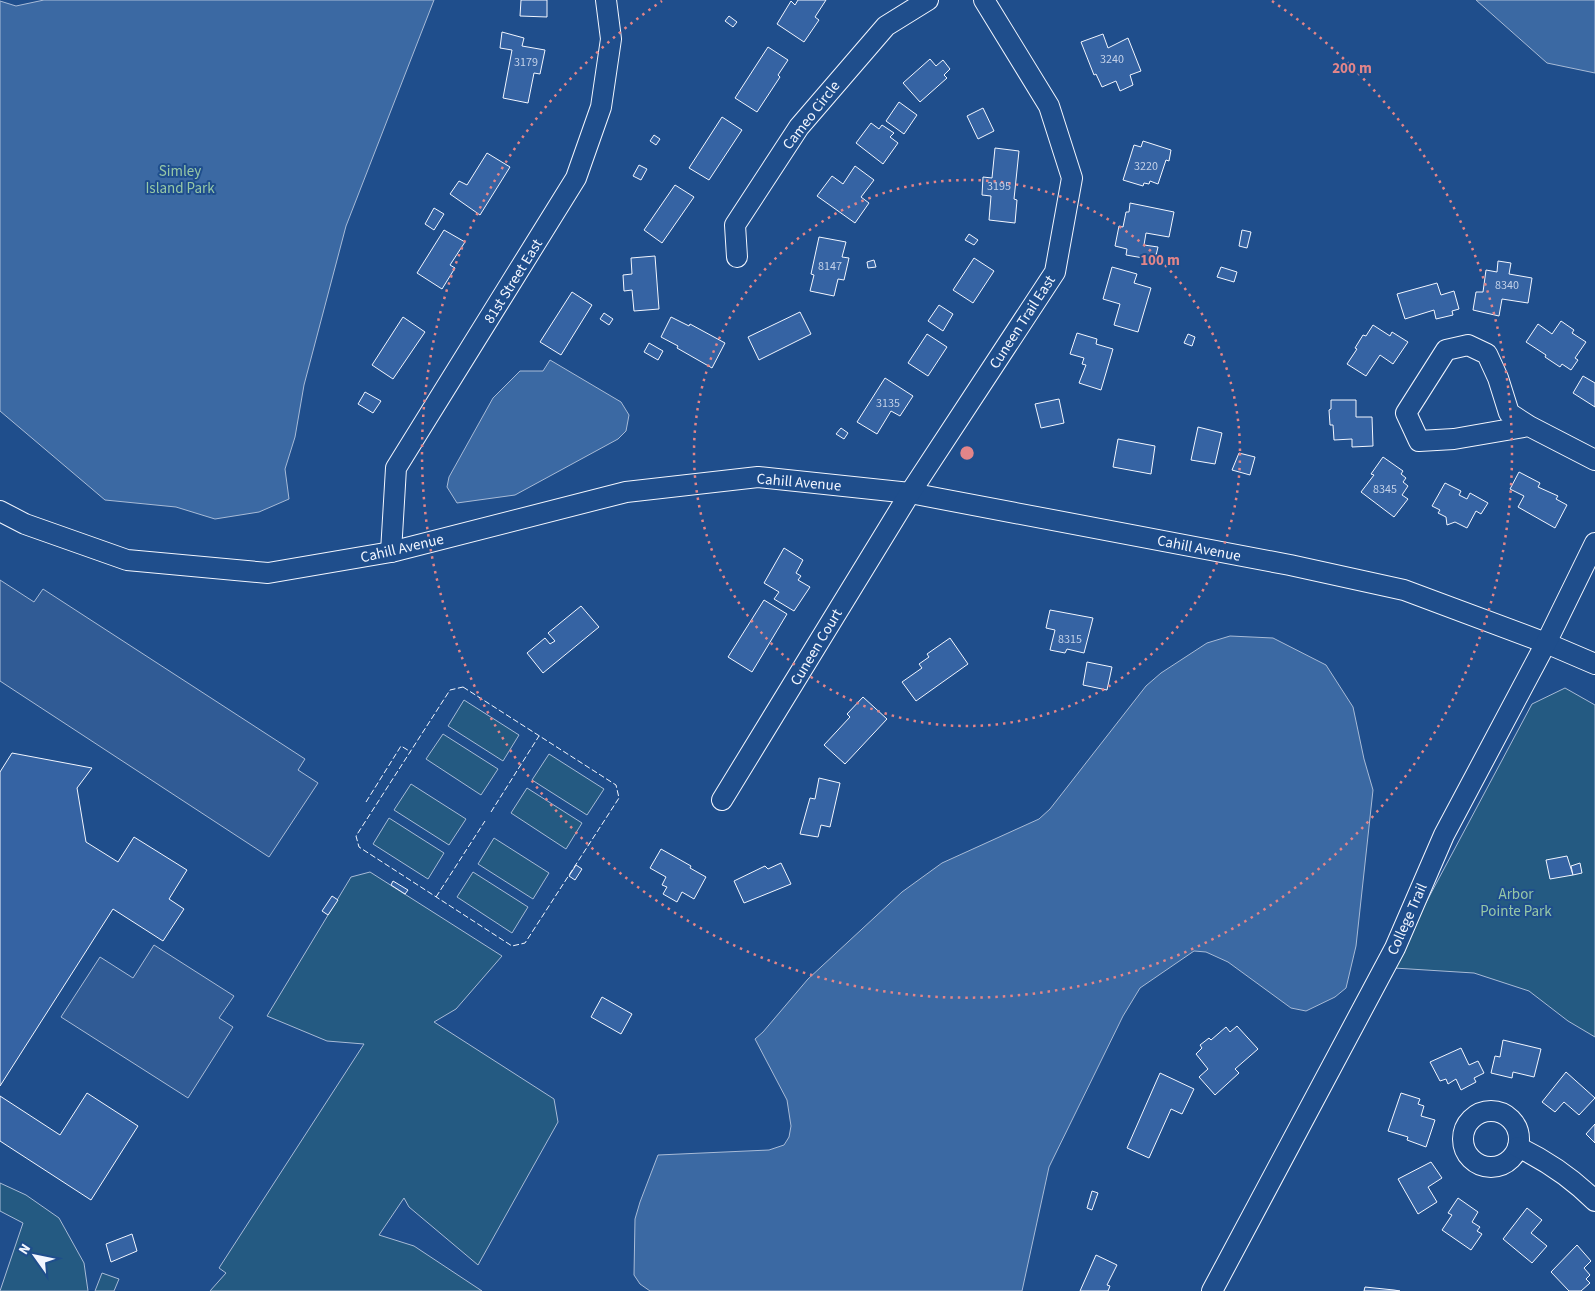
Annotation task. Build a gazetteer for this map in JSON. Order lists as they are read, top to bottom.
{
  "streets": {
    "street": [
      "Cameo Circle",
      "81st Street East",
      "Cuneen Trail East",
      "Cahill Avenue",
      "Cuneen Court",
      "College Trail"
    ]
  },
  "crossings": [
    ["81st Street East", "Cahill Avenue"],
    ["Cuneen Trail East", "Cahill Avenue"],
    ["Cuneen Trail East", "Cuneen Court"],
    ["Cahill Avenue", "Cuneen Court"],
    ["Cahill Avenue", "College Trail"]
  ],
  "parks": ["Simley Island Park", "Arbor Pointe Park"],
  "house_numbers": [
    "3240",
    "3179",
    "3220",
    "3195",
    "8147",
    "8340",
    "3135",
    "8345",
    "8315"
  ],
  "north": "top left",
  "rings": ["200 m", "100 m"]
}
